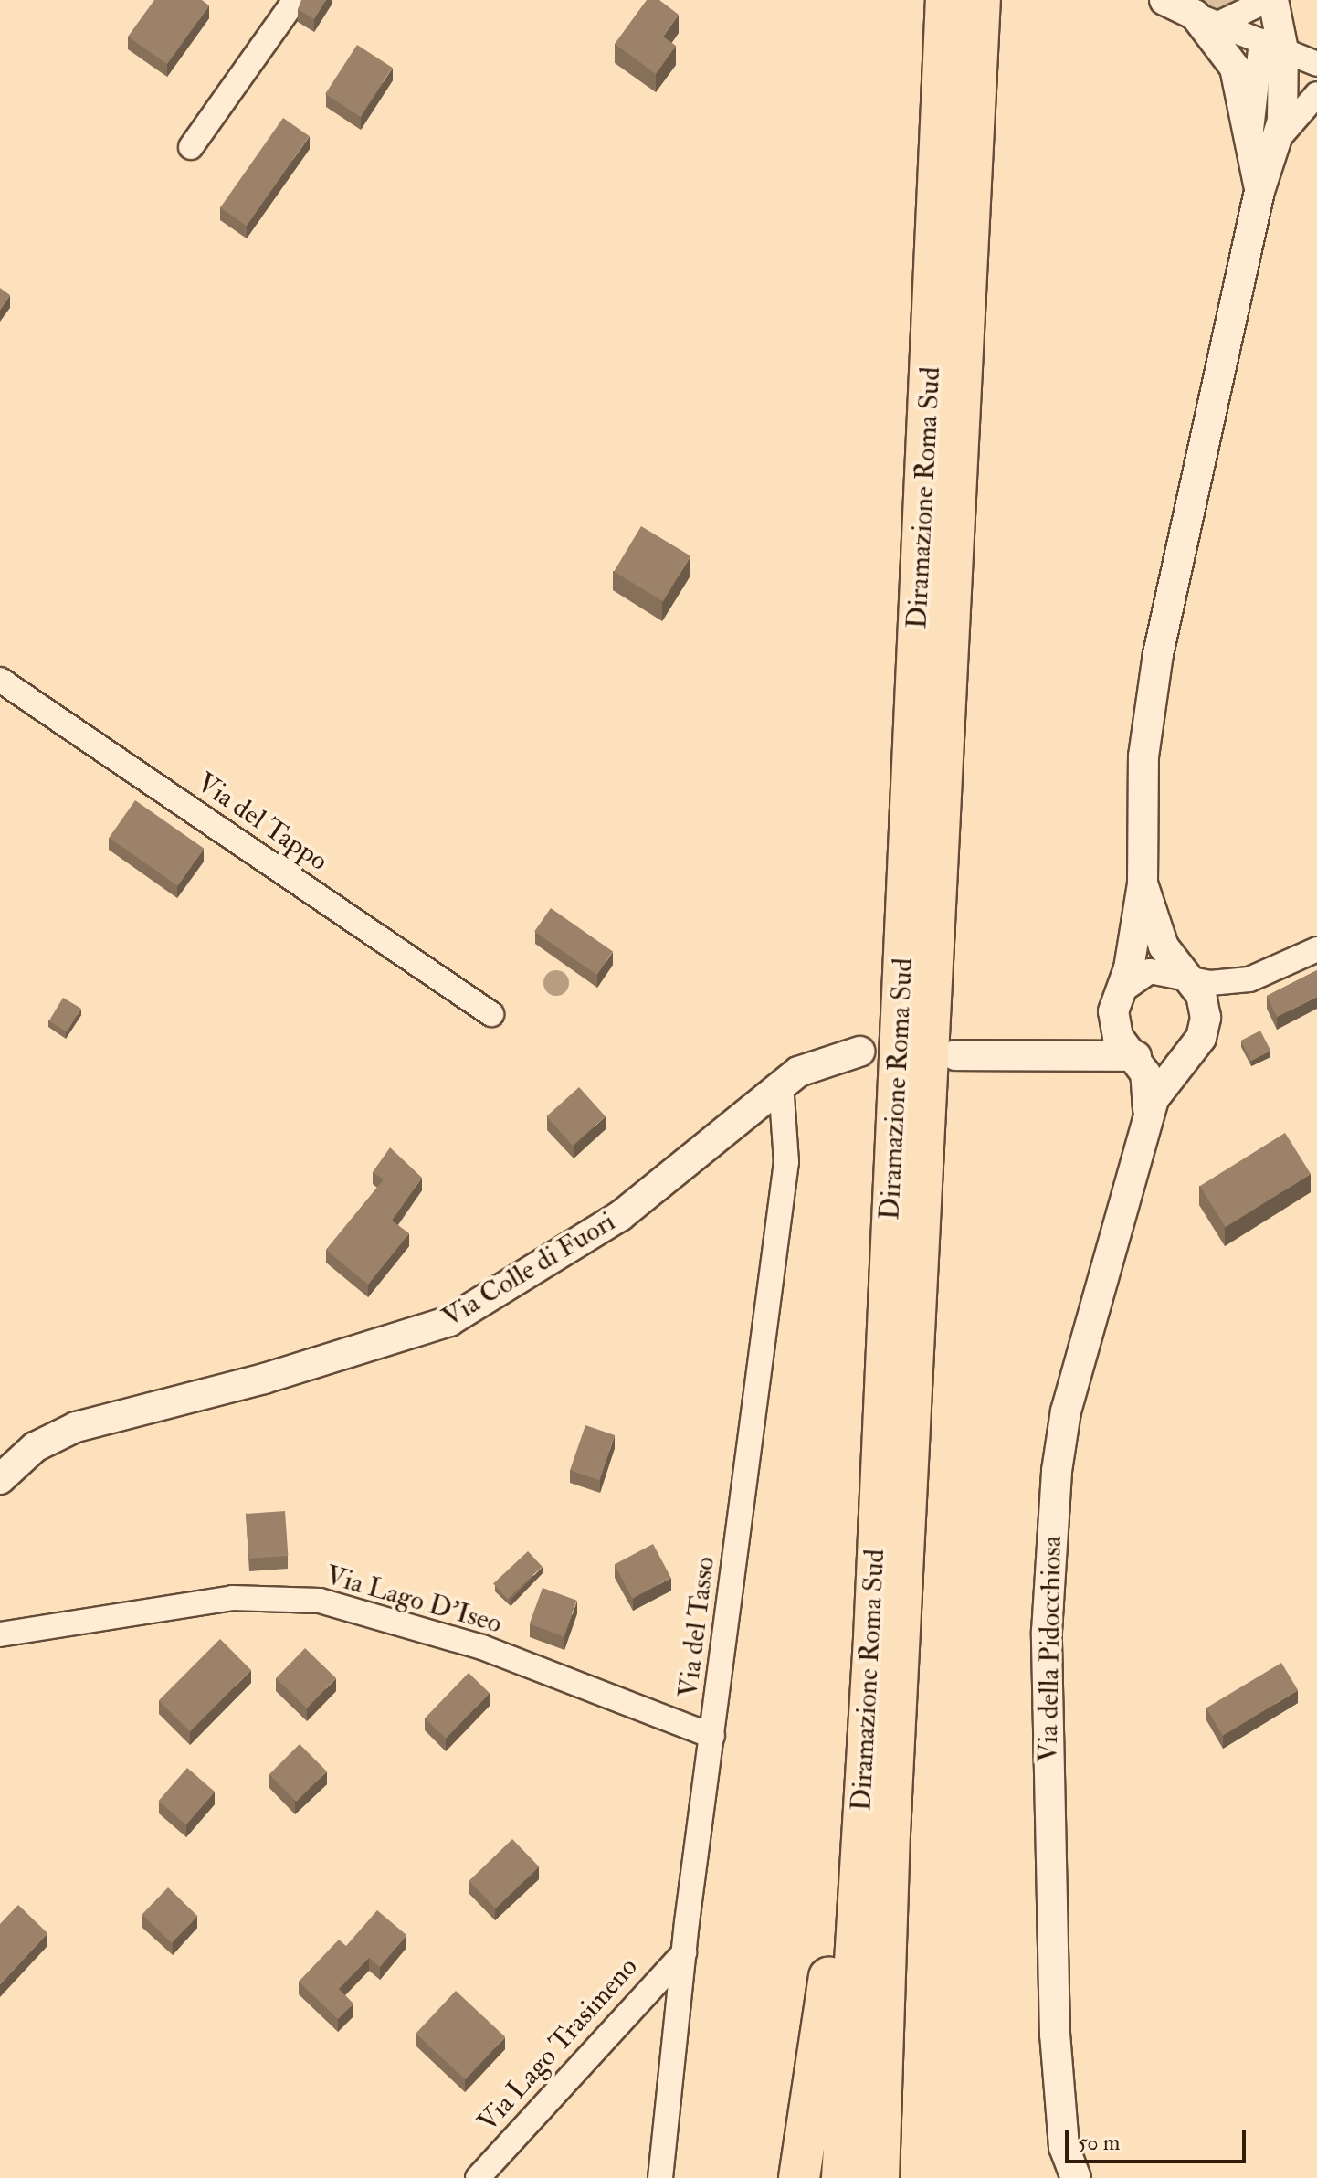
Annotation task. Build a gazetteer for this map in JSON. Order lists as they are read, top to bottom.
{
  "streets": {
    "highway": ["Diramazione Roma Sud"],
    "street": [
      "Via del Tappo",
      "Via Colle di Fuori",
      "Via Lago D'Iseo",
      "Via del Tasso",
      "Via della Pidocchiosa",
      "Via Lago Trasimeno"
    ]
  },
  "crossings": [
    ["Via Colle di Fuori", "Via del Tasso"],
    ["Via Lago D'Iseo", "Via del Tasso"],
    ["Via del Tasso", "Via Lago Trasimeno"]
  ],
  "scale_bar": "50 m"
}
